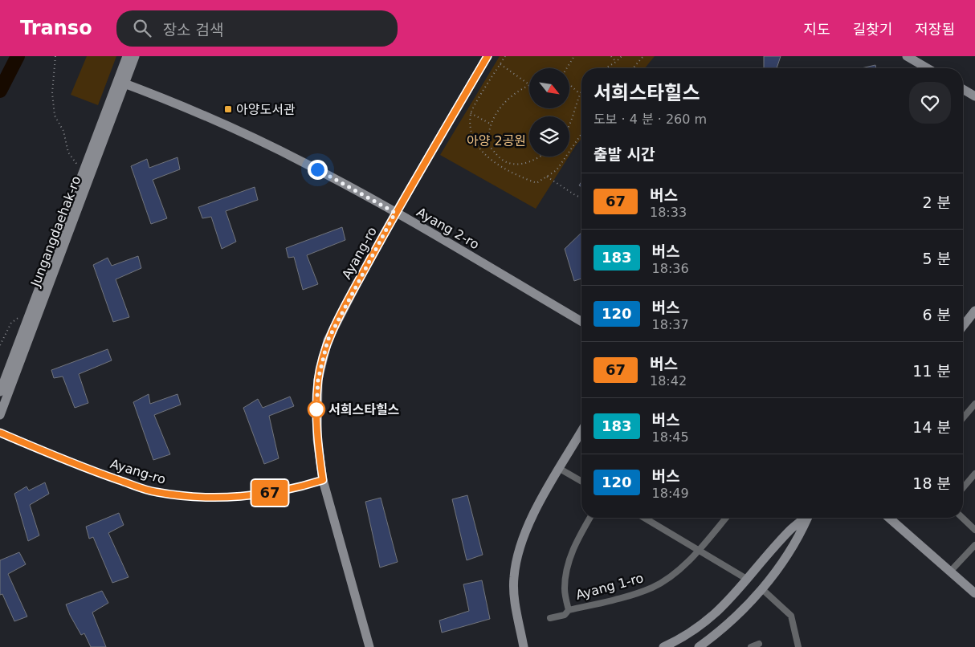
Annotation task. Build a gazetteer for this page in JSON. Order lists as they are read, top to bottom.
{
  "streets": {
    "street": [
      "Ayang 2-ro",
      "Jungangdaehak-ro",
      "Ayang-ro",
      "Ayang 1-ro"
    ]
  },
  "crossings": [
    ["Ayang 2-ro", "Jungangdaehak-ro"],
    ["Ayang 2-ro", "Ayang-ro"]
  ],
  "parks": ["아양 2공원"],
  "places": {
    "transit": ["아양도서관"],
    "other": ["서희스타힐스"]
  },
  "lines": ["bus line 67"],
  "north": "bottom right",
  "page": {
    "header": "Transo",
    "search": "장소 검색",
    "nav": ["지도", "길찾기", "저장됨"],
    "on_map": "67",
    "heading": [
      ["서희스타힐스", "도보 · 4 분 · 260 m"],
      "출발 시간"
    ],
    "list": [
      {
        "mark": "67",
        "name": "버스",
        "note": "18:33",
        "value": "2 분"
      },
      {
        "mark": "183",
        "name": "버스",
        "note": "18:36",
        "value": "5 분"
      },
      {
        "mark": "120",
        "name": "버스",
        "note": "18:37",
        "value": "6 분"
      },
      {
        "mark": "67",
        "name": "버스",
        "note": "18:42",
        "value": "11 분"
      },
      {
        "mark": "183",
        "name": "버스",
        "note": "18:45",
        "value": "14 분"
      },
      {
        "mark": "120",
        "name": "버스",
        "note": "18:49",
        "value": "18 분"
      }
    ]
  }
}
